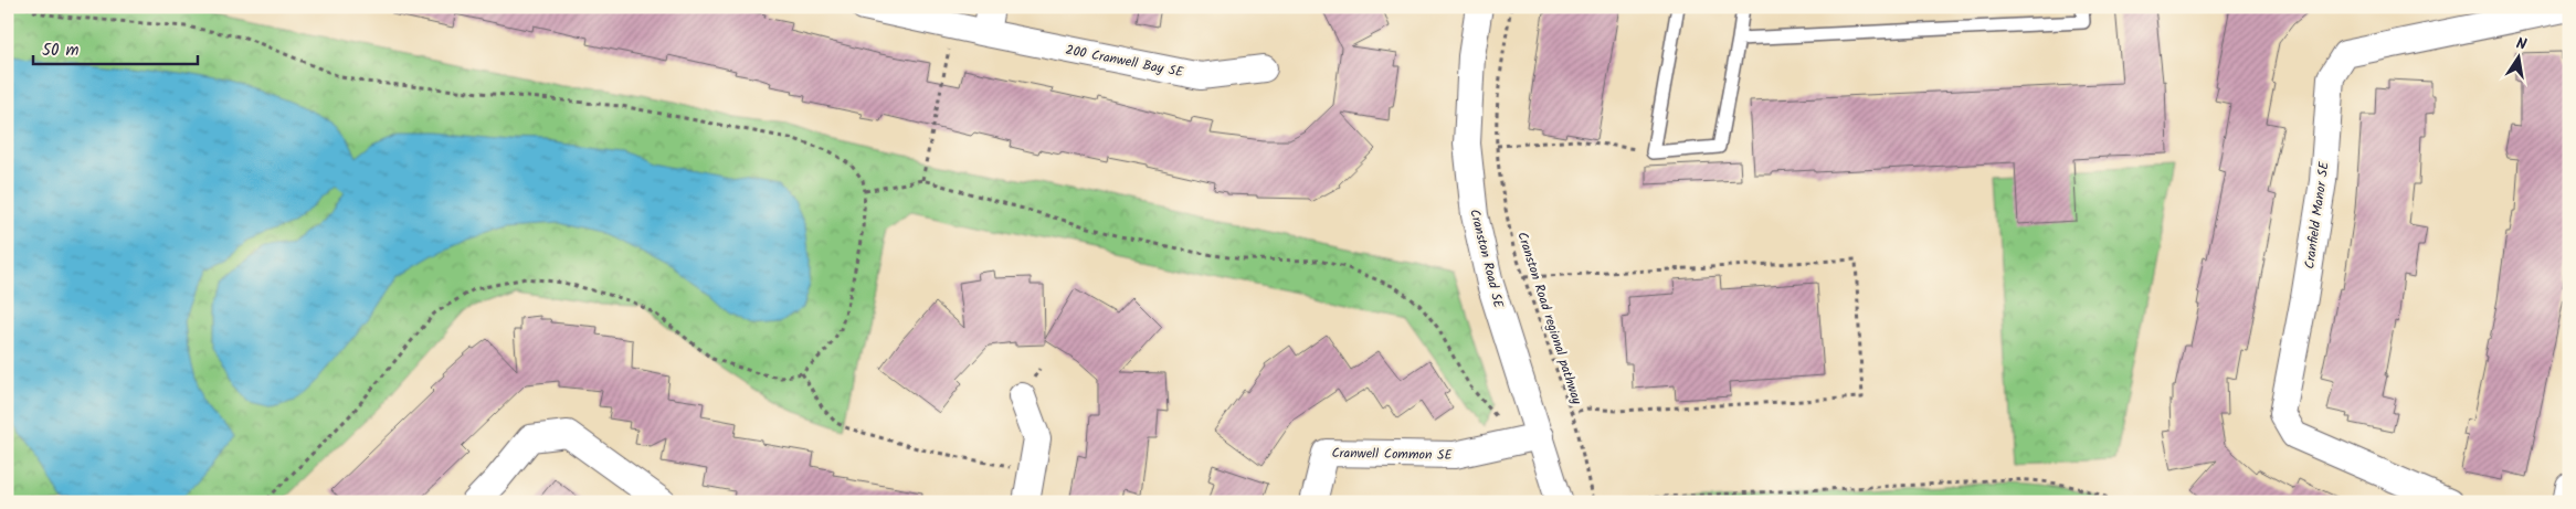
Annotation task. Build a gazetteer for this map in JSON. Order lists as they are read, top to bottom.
{
  "streets": {
    "street": [
      "200 Cranwell Bay SE",
      "Cranfield Manor SE",
      "Cranston Road SE",
      "Cranwell Common SE"
    ],
    "path": ["Cranston Road regional pathway"]
  },
  "crossings": [
    ["Cranston Road SE", "Cranwell Common SE"]
  ],
  "scale_bar": "50 m",
  "north": "top"
}
